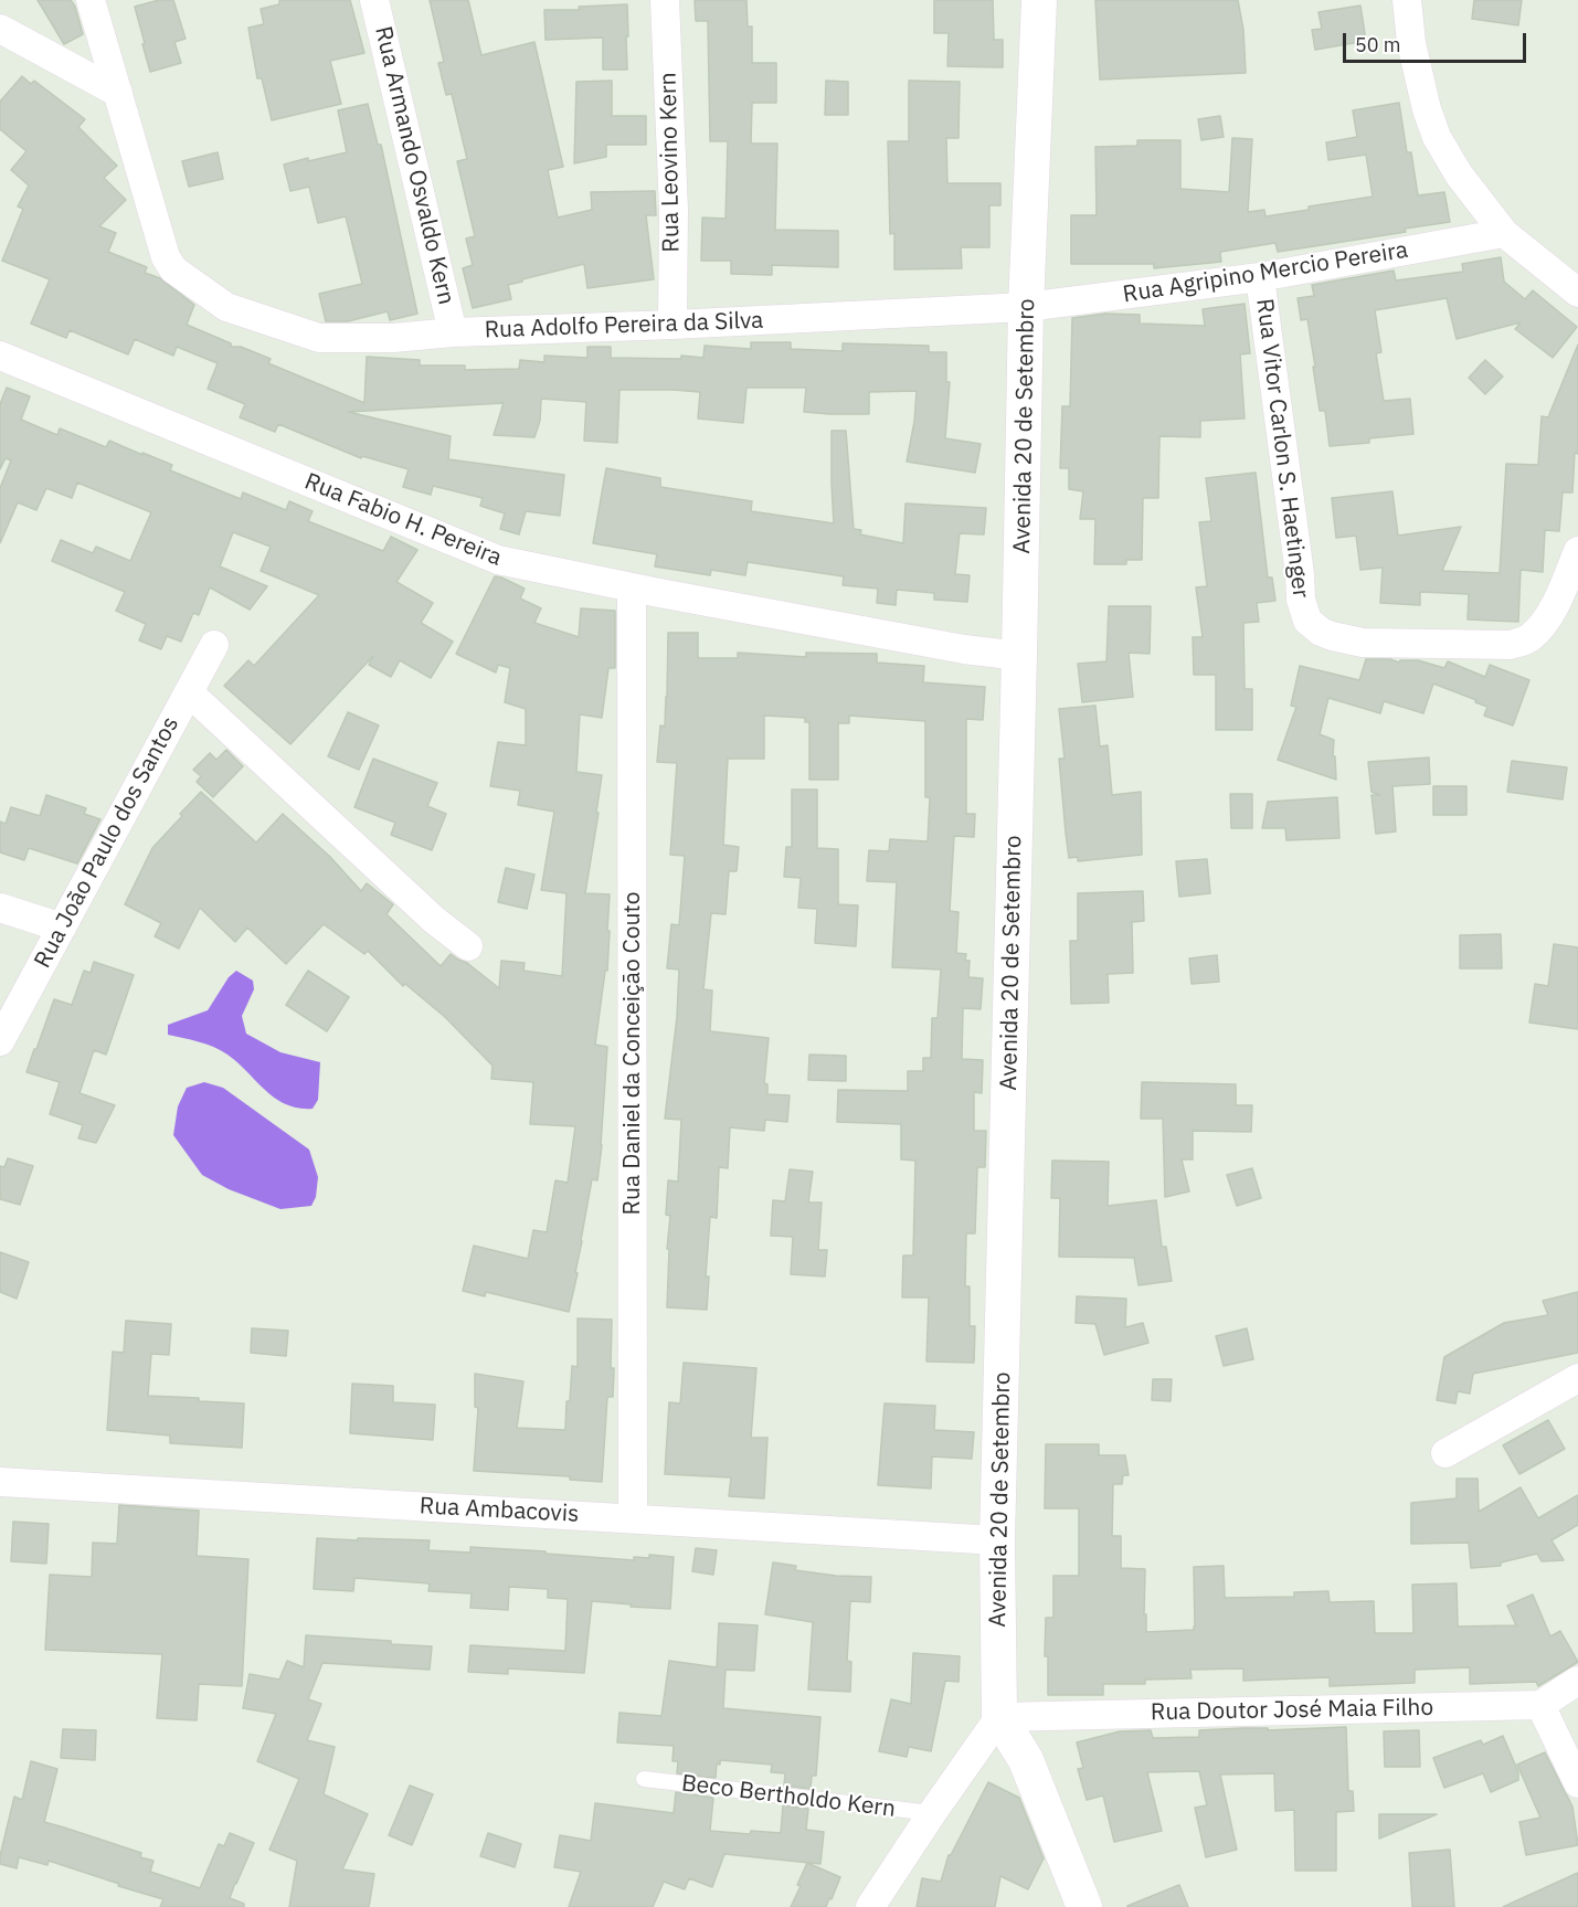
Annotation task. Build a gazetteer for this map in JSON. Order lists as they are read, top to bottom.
{
  "streets": {
    "street": [
      "Rua Leovino Kern",
      "Rua Armando Osvaldo Kern",
      "Rua Agripino Mercio Pereira",
      "Rua Adolfo Pereira da Silva",
      "Avenida 20 de Setembro",
      "Rua Vitor Carlon S. Haetinger",
      "Rua Fabio H. Pereira",
      "Rua João Paulo dos Santos",
      "Rua Daniel da Conceição Couto",
      "Rua Ambacovis",
      "Rua Doutor José Maia Filho"
    ],
    "lane": ["Beco Bertholdo Kern"]
  },
  "crossings": [
    ["Rua Leovino Kern", "Rua Adolfo Pereira da Silva"],
    ["Rua Armando Osvaldo Kern", "Rua Adolfo Pereira da Silva"],
    ["Rua Agripino Mercio Pereira", "Rua Adolfo Pereira da Silva"],
    ["Rua Agripino Mercio Pereira", "Avenida 20 de Setembro"],
    ["Rua Agripino Mercio Pereira", "Rua Vitor Carlon S. Haetinger"],
    ["Rua Adolfo Pereira da Silva", "Avenida 20 de Setembro"],
    ["Avenida 20 de Setembro", "Rua Fabio H. Pereira"],
    ["Avenida 20 de Setembro", "Rua Ambacovis"],
    ["Avenida 20 de Setembro", "Rua Doutor José Maia Filho"],
    ["Rua Fabio H. Pereira", "Rua Daniel da Conceição Couto"],
    ["Rua Daniel da Conceição Couto", "Rua Ambacovis"]
  ],
  "scale_bar": "50 m"
}
